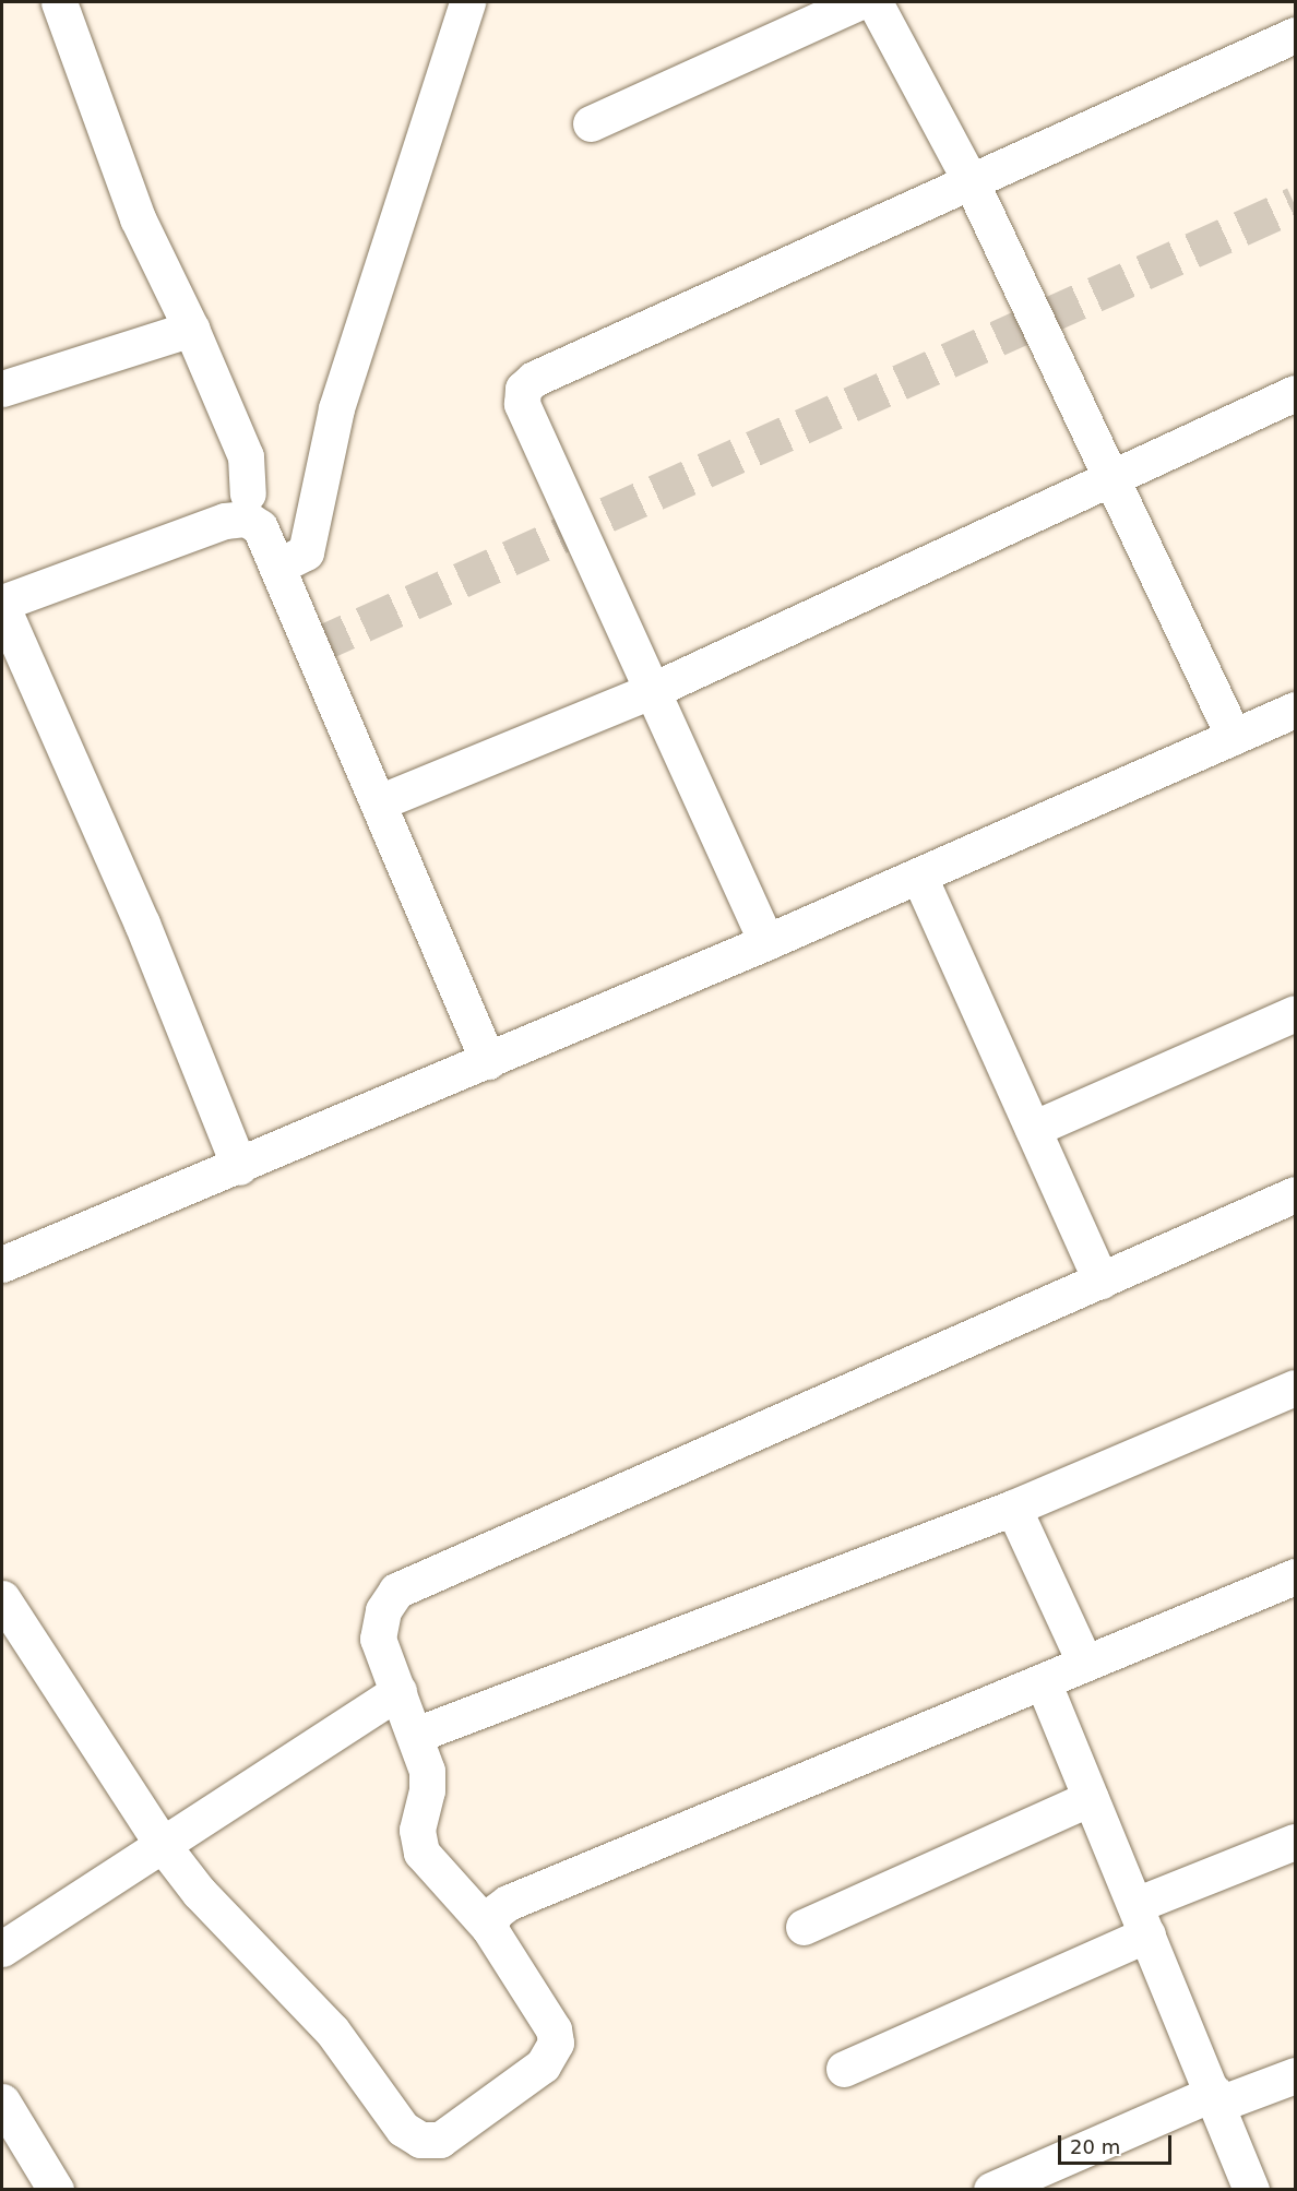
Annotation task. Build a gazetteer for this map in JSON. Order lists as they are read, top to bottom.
{
  "scale_bar": "20 m"
}
